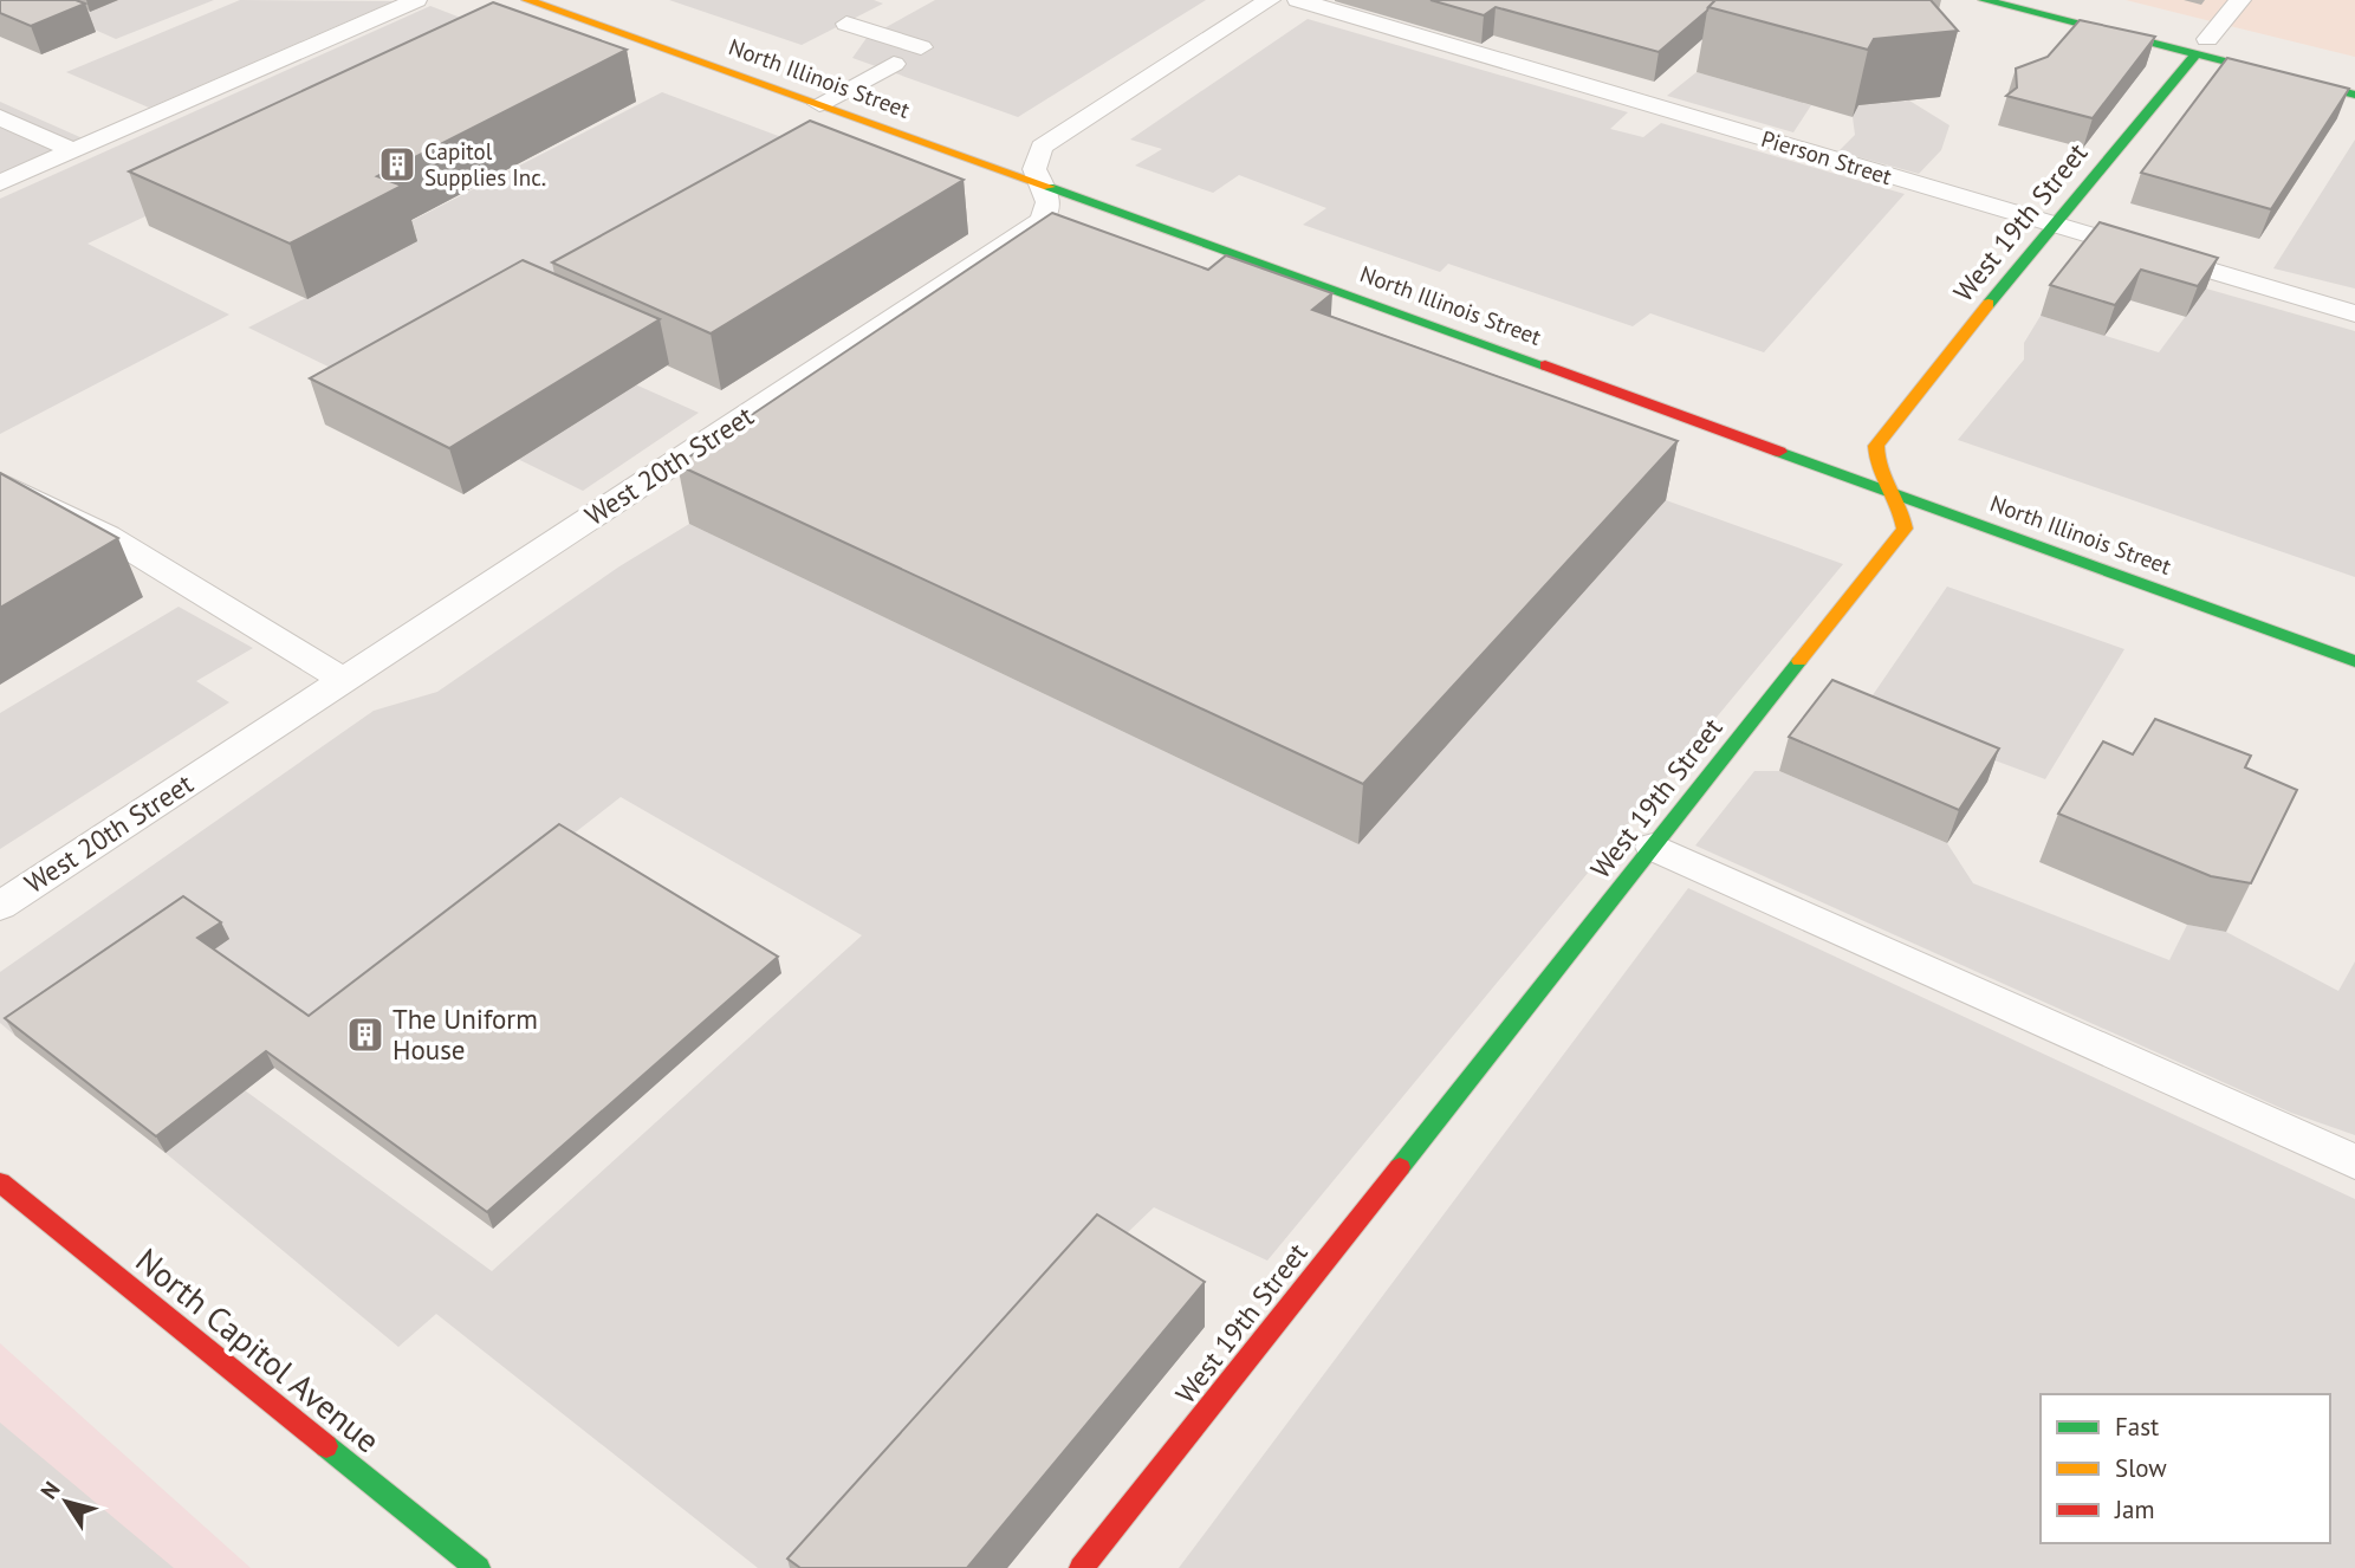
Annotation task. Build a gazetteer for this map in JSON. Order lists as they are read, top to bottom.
{
  "streets": {
    "main road": ["North Illinois Street", "West 19th Street", "North Capitol Avenue"],
    "lane": ["Pierson Street", "West 20th Street"]
  },
  "crossings": [
    ["North Illinois Street", "West 19th Street"],
    ["North Illinois Street", "West 20th Street"],
    ["Pierson Street", "West 19th Street"]
  ],
  "places": {
    "building": ["Capitol Supplies Inc.", "The Uniform House"]
  },
  "legend": ["Fast", "Slow", "Jam"],
  "north": "top left"
}
